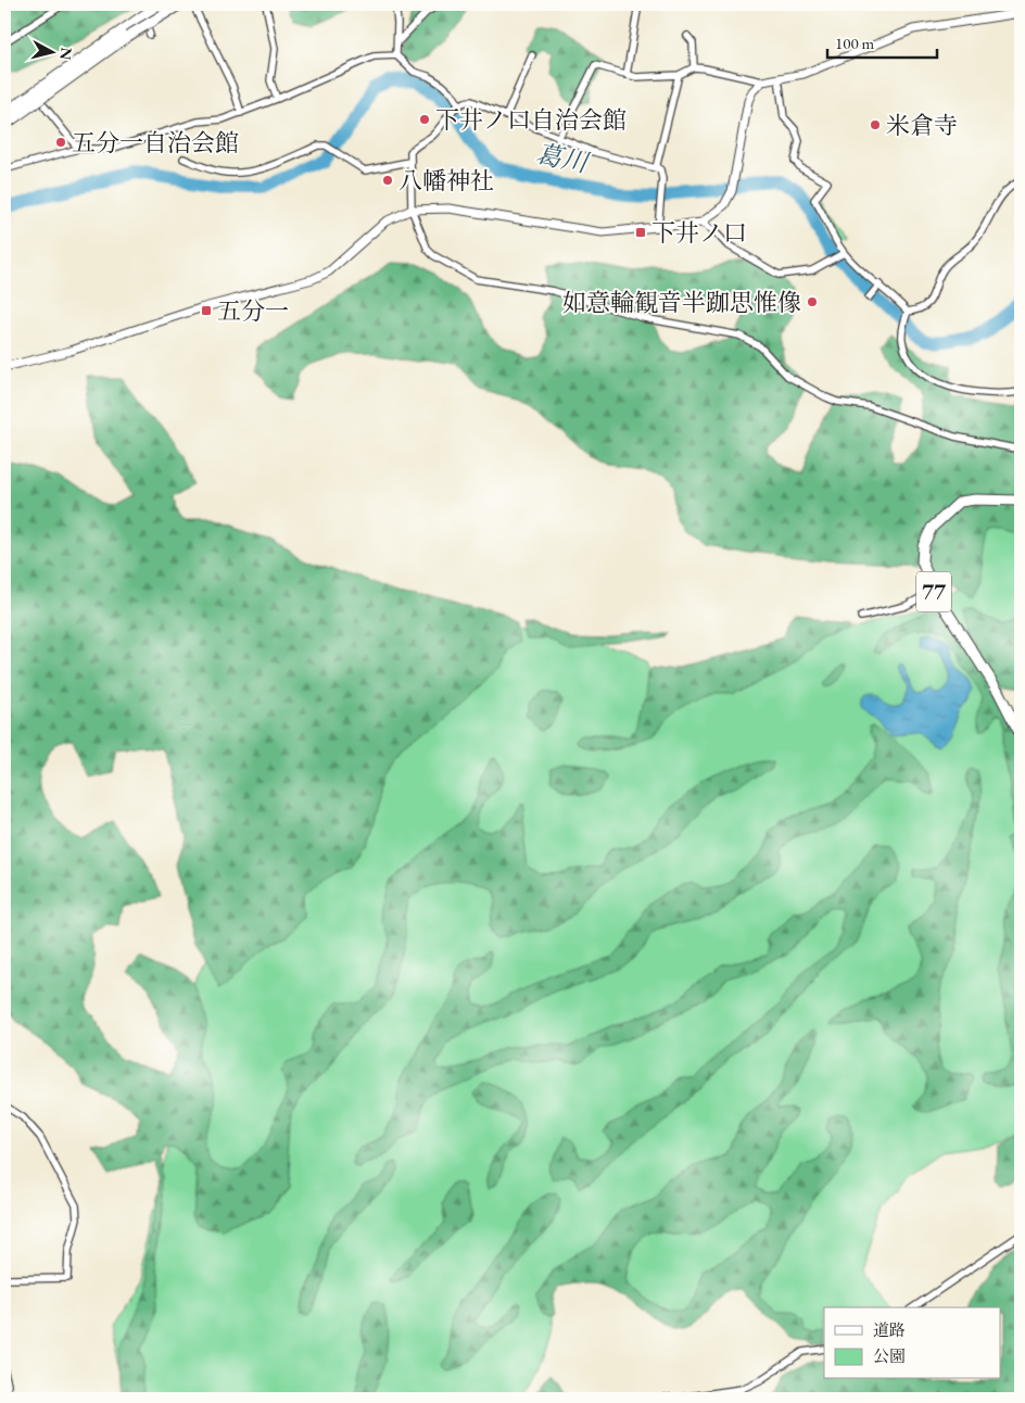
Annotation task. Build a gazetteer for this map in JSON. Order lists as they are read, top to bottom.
{
  "streets": {
    "main road": ["77"]
  },
  "water": ["葛川"],
  "places": {
    "other": [
      "下井ノ口自治会館",
      "米倉寺",
      "五分一自治会館",
      "八幡神社",
      "如意輪観音半跏思惟像"
    ],
    "transit": ["下井ノ口", "五分一"]
  },
  "legend": ["道路", "公園"],
  "scale_bar": "100 m",
  "north": "right"
}
